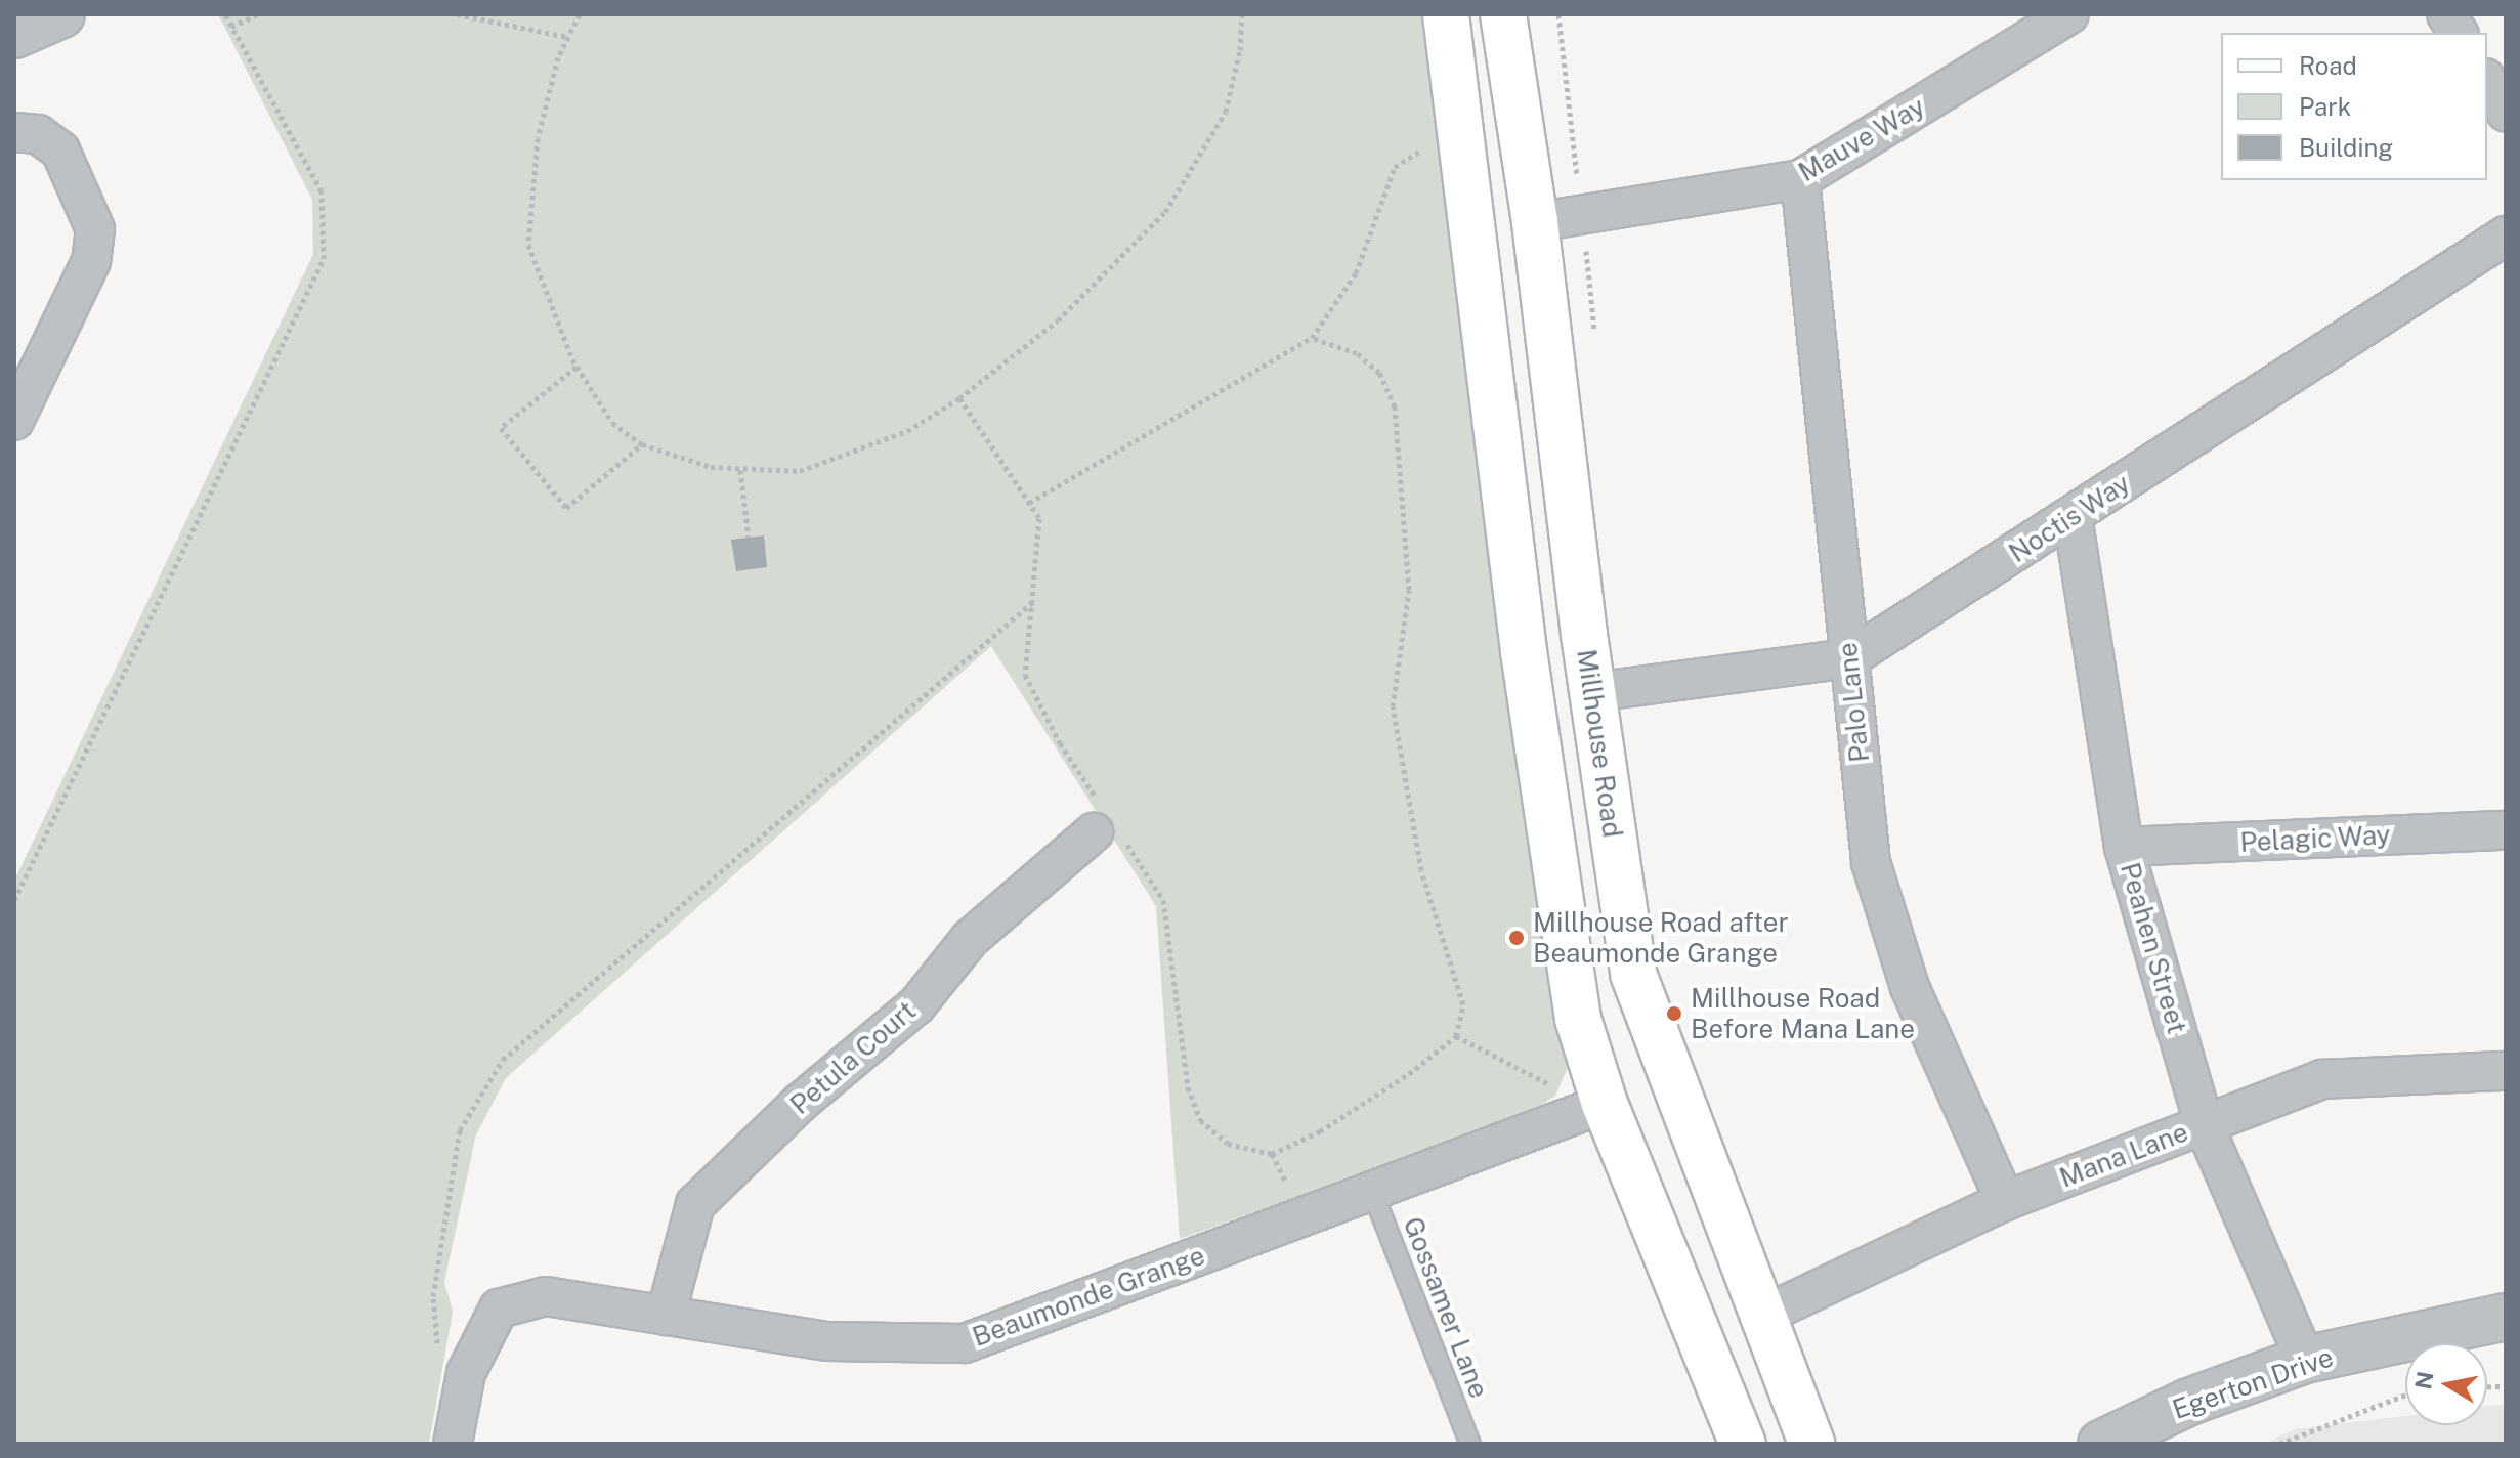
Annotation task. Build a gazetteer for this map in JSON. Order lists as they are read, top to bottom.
{
  "streets": {
    "main road": ["Millhouse Road"],
    "street": [
      "Mauve Way",
      "Noctis Way",
      "Palo Lane",
      "Pelagic Way",
      "Peahen Street",
      "Petula Court",
      "Mana Lane",
      "Beaumonde Grange",
      "Egerton Drive"
    ],
    "lane": ["Gossamer Lane"]
  },
  "crossings": [
    ["Mauve Way", "Palo Lane"],
    ["Mauve Way", "Millhouse Road"],
    ["Noctis Way", "Palo Lane"],
    ["Noctis Way", "Millhouse Road"],
    ["Noctis Way", "Peahen Street"],
    ["Palo Lane", "Mana Lane"],
    ["Millhouse Road", "Mana Lane"],
    ["Pelagic Way", "Peahen Street"],
    ["Peahen Street", "Mana Lane"],
    ["Peahen Street", "Egerton Drive"],
    ["Petula Court", "Beaumonde Grange"],
    ["Beaumonde Grange", "Gossamer Lane"]
  ],
  "places": ["Millhouse Road after Beaumonde Grange", "Millhouse Road Before Mana Lane"],
  "legend": ["Road", "Park", "Building"],
  "north": "left"
}
